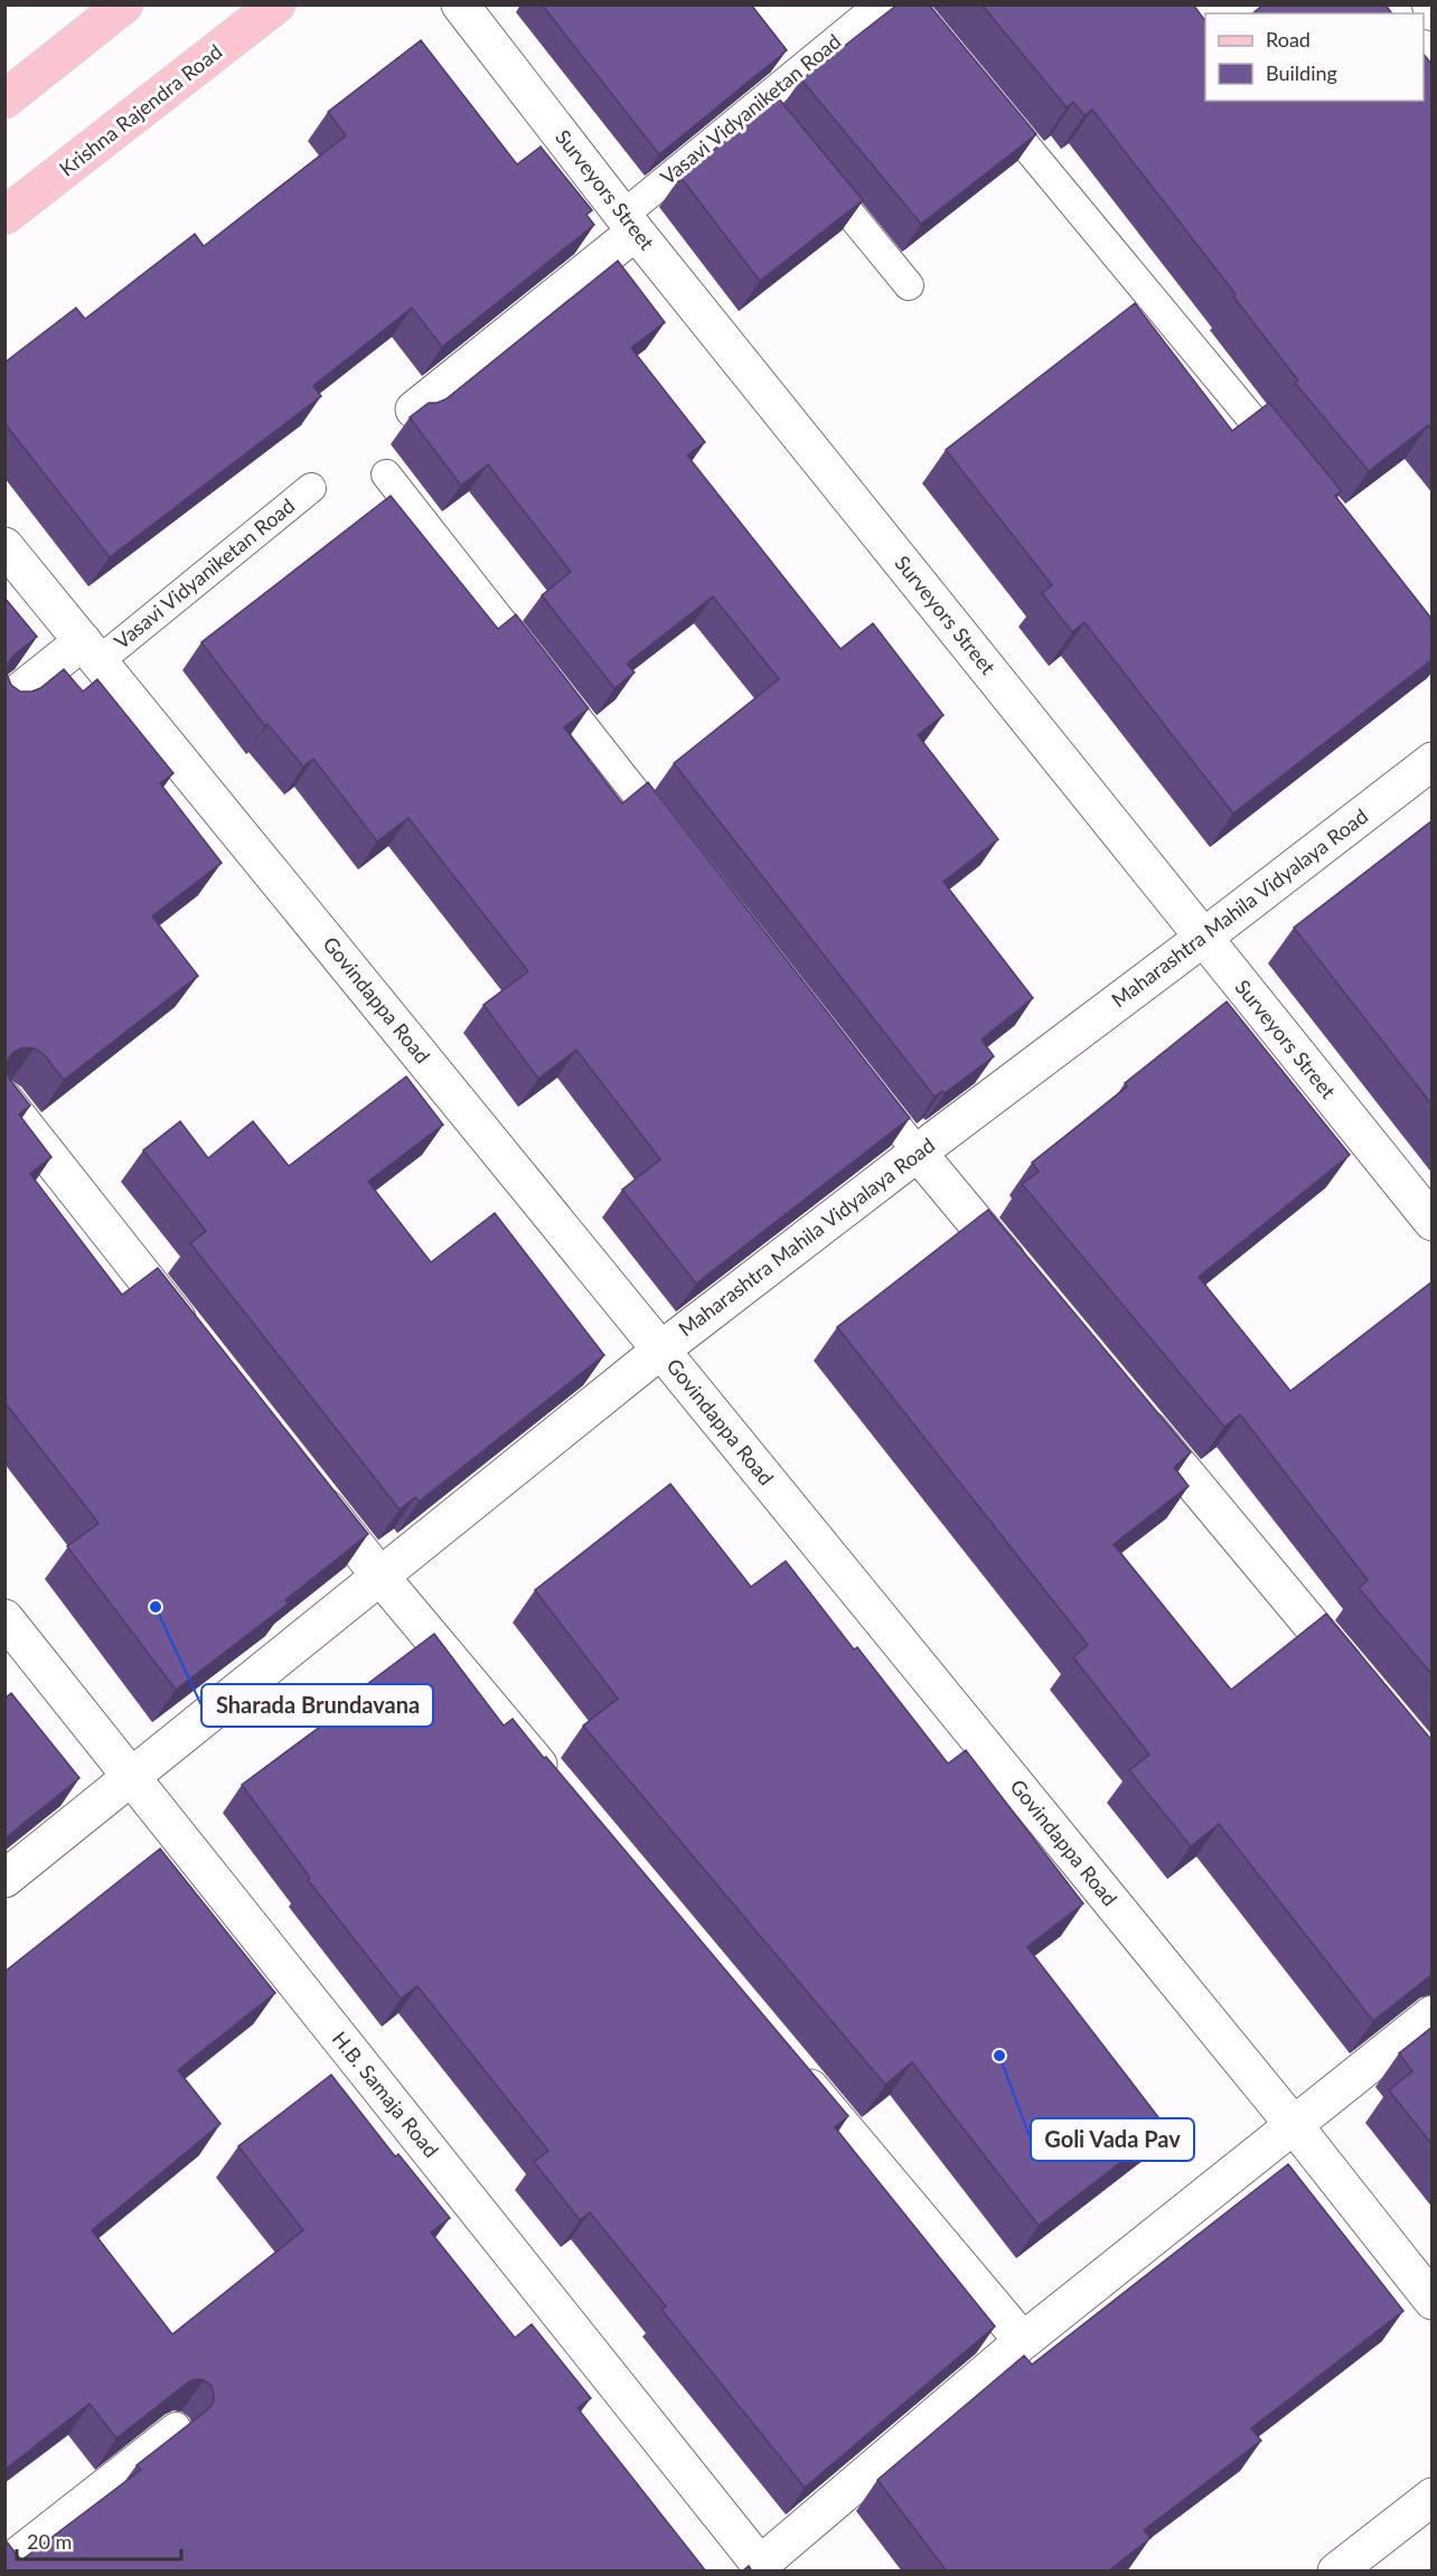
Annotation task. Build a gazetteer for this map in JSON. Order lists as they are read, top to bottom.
{
  "streets": {
    "main road": ["Krishna Rajendra Road"],
    "street": [
      "Vasavi Vidyaniketan Road",
      "Surveyors Street",
      "Maharashtra Mahila Vidyalaya Road",
      "Govindappa Road",
      "H.B. Samaja Road"
    ]
  },
  "crossings": [
    ["Vasavi Vidyaniketan Road", "Surveyors Street"],
    ["Vasavi Vidyaniketan Road", "Govindappa Road"],
    ["Surveyors Street", "Maharashtra Mahila Vidyalaya Road"],
    ["Maharashtra Mahila Vidyalaya Road", "Govindappa Road"],
    ["Maharashtra Mahila Vidyalaya Road", "H.B. Samaja Road"]
  ],
  "places": ["Sharada Brundavana", "Goli Vada Pav"],
  "legend": ["Road", "Building"],
  "scale_bar": "20 m"
}
